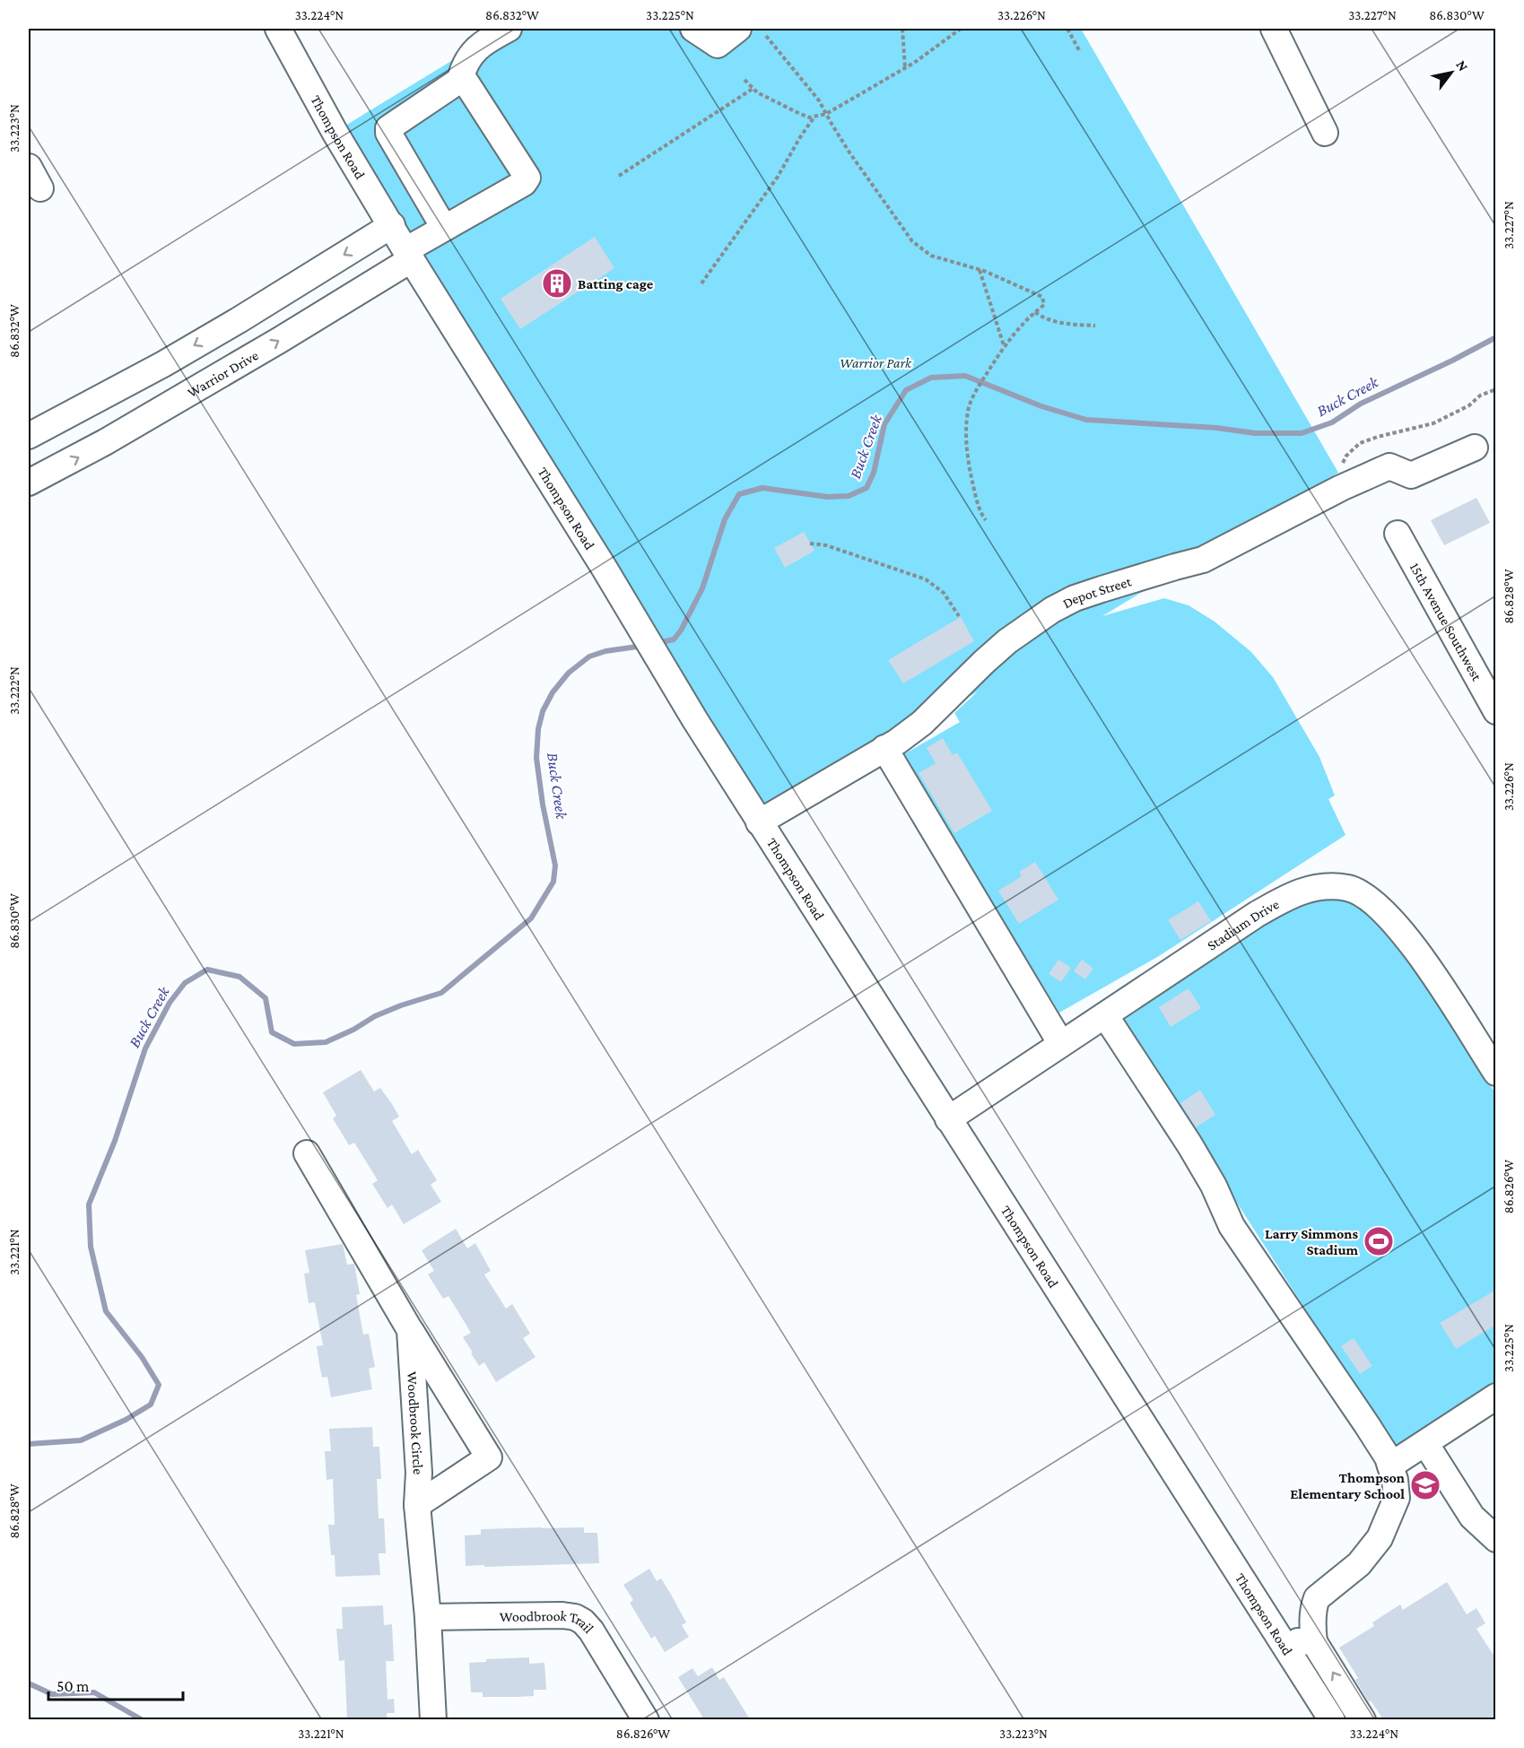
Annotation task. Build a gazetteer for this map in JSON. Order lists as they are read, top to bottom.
{
  "streets": {
    "street": [
      "Thompson Road",
      "Warrior Drive",
      "Depot Street",
      "15th Avenue Southwest",
      "Stadium Drive",
      "Woodbrook Circle",
      "Woodbrook Trail"
    ]
  },
  "crossings": [
    ["Thompson Road", "Warrior Drive"],
    ["Thompson Road", "Depot Street"],
    ["Thompson Road", "Stadium Drive"],
    ["Woodbrook Circle", "Woodbrook Trail"]
  ],
  "water": ["Buck Creek"],
  "parks": ["Warrior Park"],
  "places": {
    "building": ["Batting cage"],
    "sports": ["Larry Simmons Stadium"],
    "school or university": ["Thompson Elementary School"]
  },
  "scale_bar": "50 m",
  "north": "top right",
  "coordinates": [
    "33.224°N",
    "86.832°W",
    "33.225°N",
    "33.226°N",
    "33.227°N",
    "86.830°W",
    "33.223°N",
    "86.828°W",
    "33.222°N",
    "86.826°W",
    "33.221°N"
  ]
}
